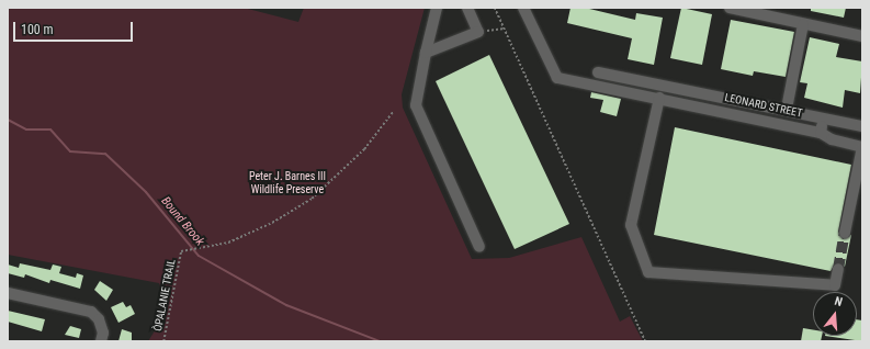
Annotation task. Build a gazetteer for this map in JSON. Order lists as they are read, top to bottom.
{
  "streets": {
    "street": ["LEONARD STREET"],
    "path": ["ÒPALANIE TRAIL"]
  },
  "water": ["Bound Brook"],
  "parks": ["Peter J. Barnes III Wildlife Preserve"],
  "scale_bar": "100 m",
  "north": "top"
}
